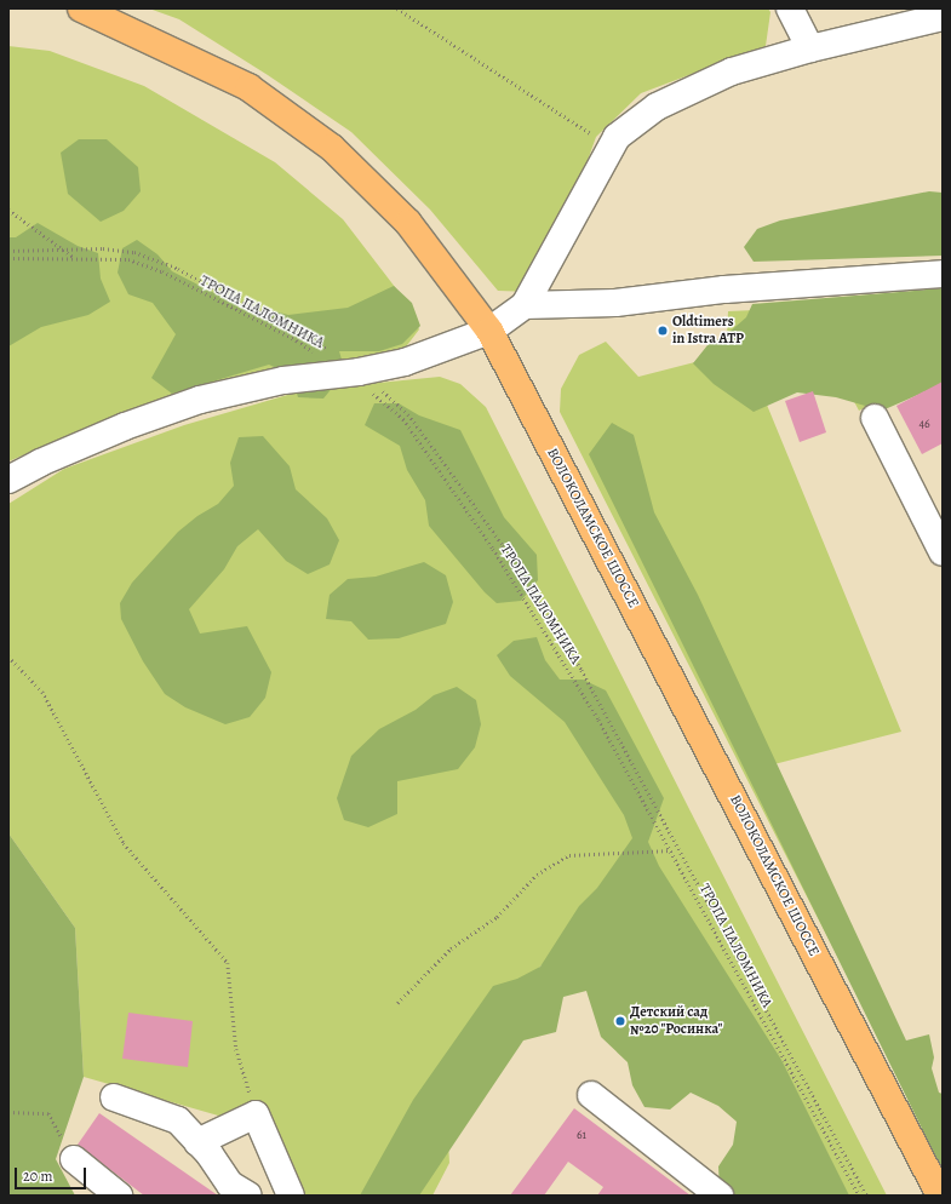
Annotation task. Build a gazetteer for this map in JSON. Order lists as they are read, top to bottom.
{
  "streets": {
    "main road": ["ВОЛОКОЛАМСКОЕ ШОССЕ"],
    "path": ["ТРОПА ПАЛОМНИКА"]
  },
  "places": ["Oldtimers in Istra ATP", "Детский сад №20 \"Росинка\""],
  "house_numbers": ["46", "61"],
  "scale_bar": "20 m"
}
